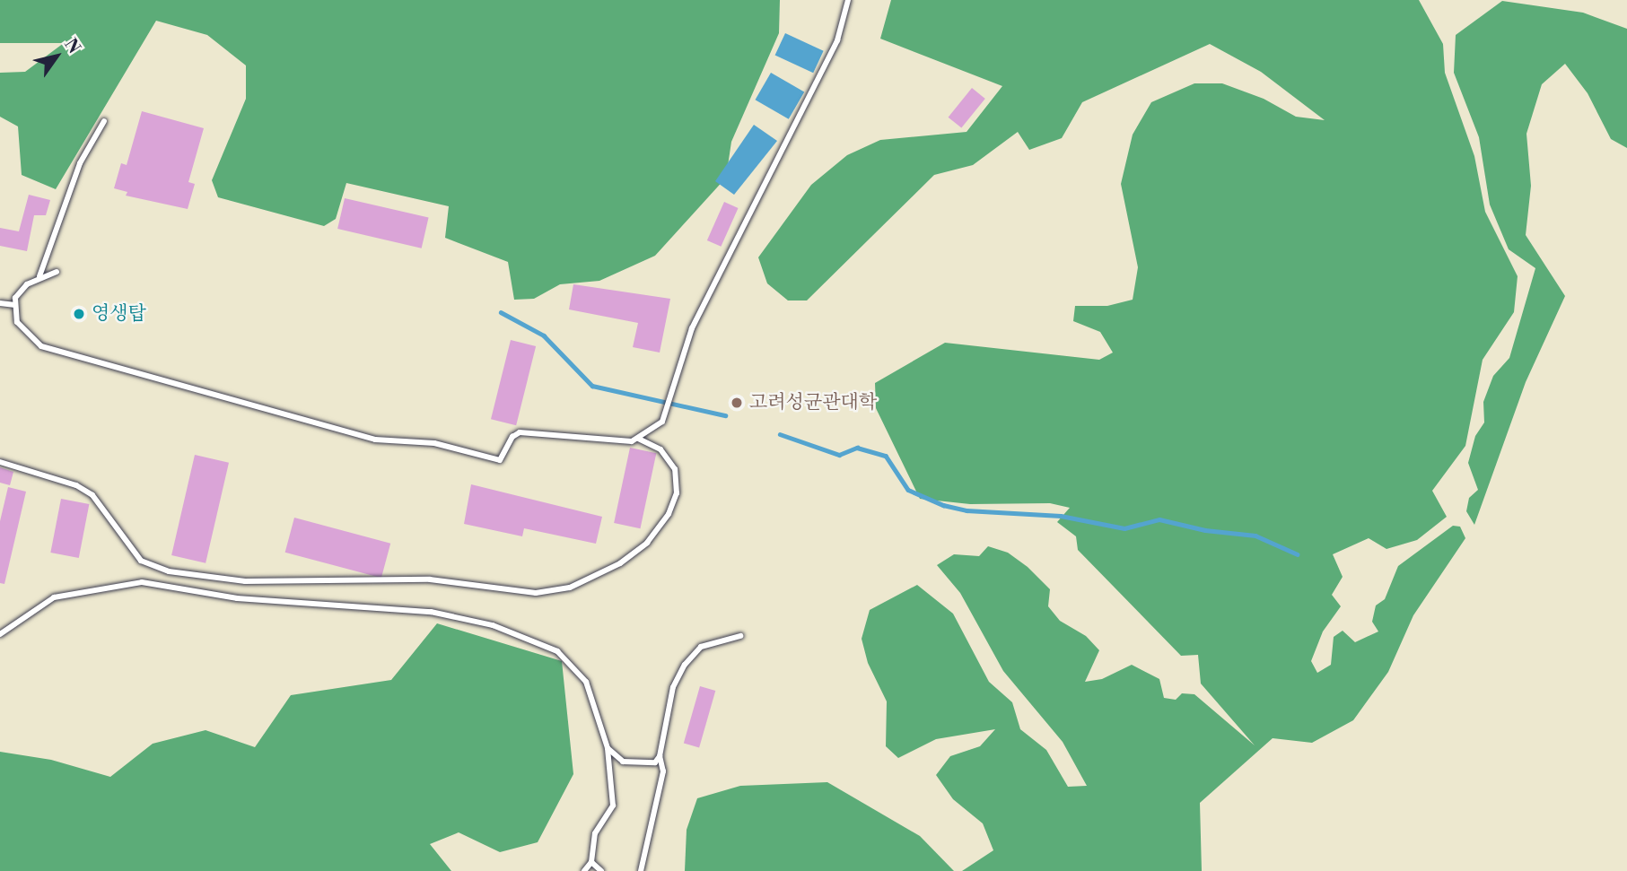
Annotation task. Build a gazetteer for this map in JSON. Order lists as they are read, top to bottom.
{
  "places": ["영생탑", "고려성균관대학"],
  "north": "top right"
}
